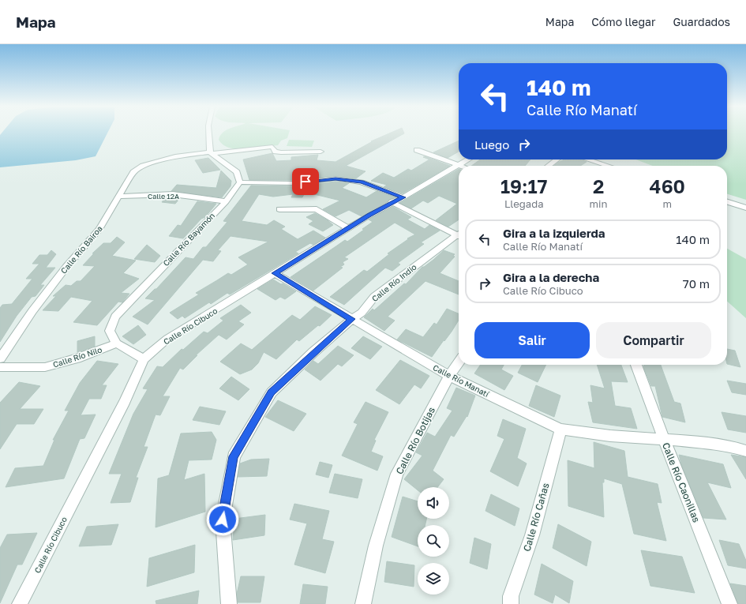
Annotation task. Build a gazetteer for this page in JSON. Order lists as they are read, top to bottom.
{
  "streets": {
    "street": [
      "Calle 12A",
      "Calle Río Bayamón",
      "Calle Río Bairoa",
      "Calle Río Indio",
      "Calle Río Cibuco",
      "Calle Río Nilo",
      "Calle Río Manatí",
      "Calle Río Botijas",
      "Calle Río Caonillas",
      "Calle Río Cañas"
    ]
  },
  "crossings": [
    ["Calle 12A", "Calle Río Bayamón"],
    ["Calle 12A", "Calle Río Bairoa"],
    ["Calle Río Bayamón", "Calle Río Nilo"],
    ["Calle Río Indio", "Calle Río Manatí"],
    ["Calle Río Cibuco", "Calle Río Manatí"],
    ["Calle Río Manatí", "Calle Río Botijas"],
    ["Calle Río Manatí", "Calle Río Caonillas"],
    ["Calle Río Manatí", "Calle Río Cañas"]
  ],
  "page": {
    "header": "Mapa",
    "nav": ["Mapa", "Cómo llegar", "Guardados"],
    "turn": ["140 m", "Calle Río Manatí"],
    "then": "Luego",
    "eta": [
      "19:17",
      "Llegada",
      "2",
      "min",
      "460",
      "m"
    ],
    "list": [
      {
        "name": "Gira a la izquierda",
        "note": "Calle Río Manatí",
        "value": "140 m"
      },
      {
        "name": "Gira a la derecha",
        "note": "Calle Río Cibuco",
        "value": "70 m"
      }
    ],
    "buttons": ["Salir", "Compartir"]
  }
}
